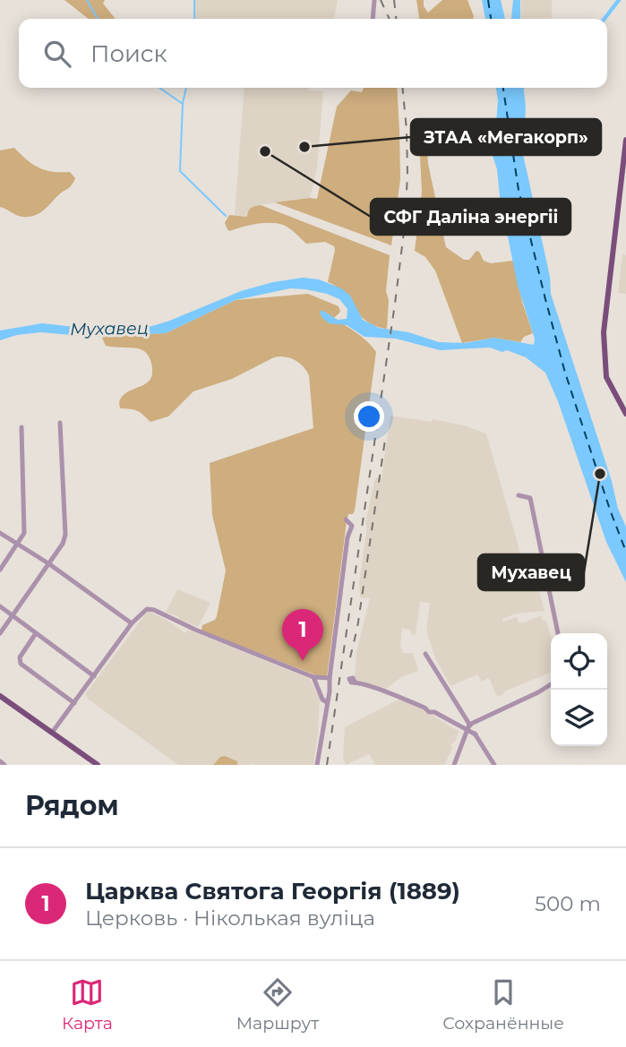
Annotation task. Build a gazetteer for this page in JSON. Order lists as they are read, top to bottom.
{
  "water": ["Мухавец"],
  "places": ["ЗТАА «Мегакорп»", "СФГ Даліна энергіі", "Мухавец"],
  "page": {
    "search": "Поиск",
    "pins": "1",
    "heading": "Рядом",
    "list": [
      {
        "mark": "1",
        "name": "Царква Святога Георгія (1889)",
        "note": "Церковь · Ніколькая вуліца",
        "value": "500 m"
      }
    ],
    "nav": ["Карта", "Маршрут", "Сохранённые"]
  }
}
